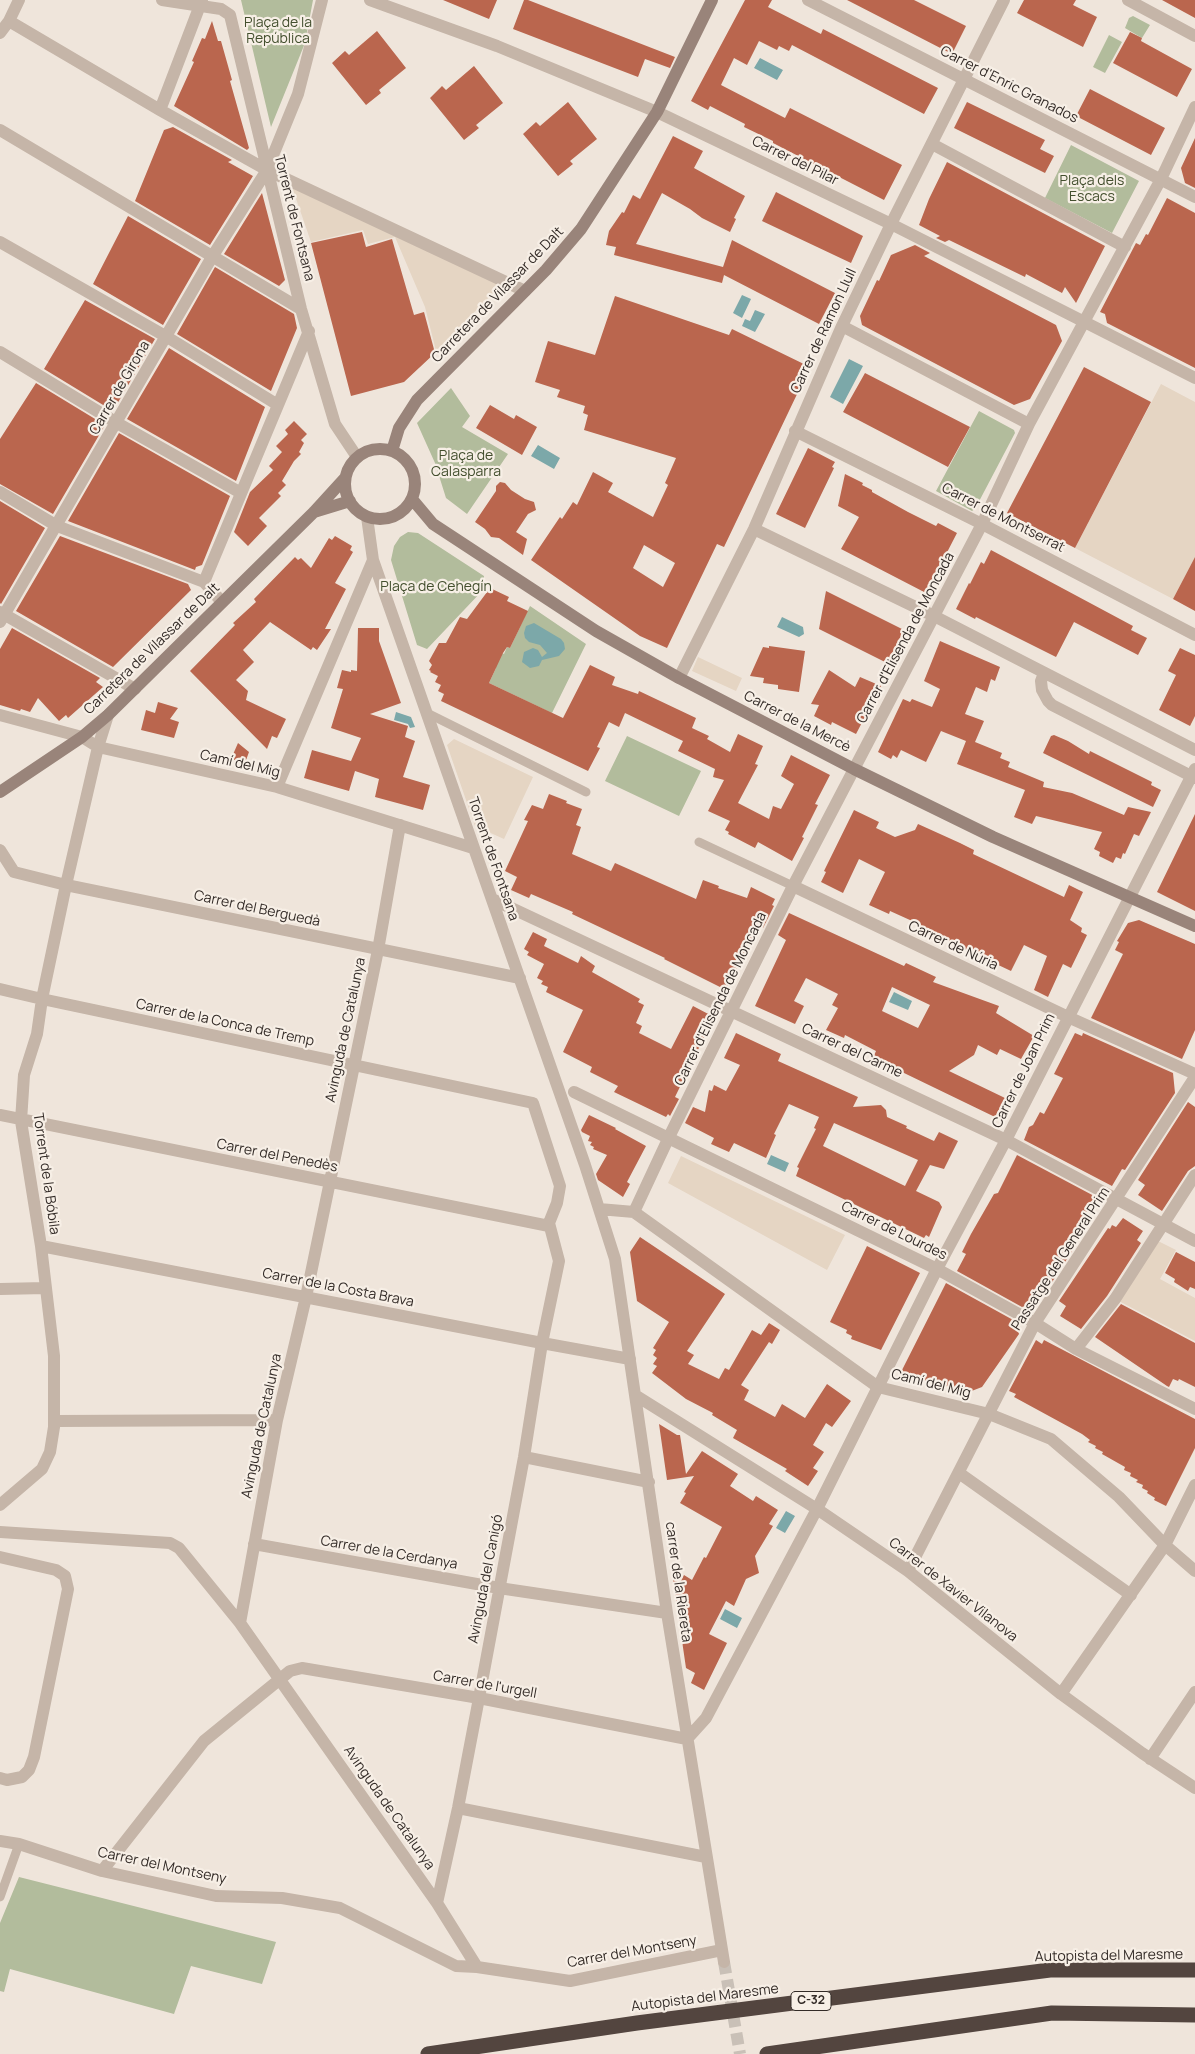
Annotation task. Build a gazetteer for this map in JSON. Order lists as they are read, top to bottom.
{
  "streets": {
    "highway": ["Autopista del Maresme", "C-32"],
    "street": [
      "Carrer d'Enric Granados",
      "Carrer del Pilar",
      "Torrent de Fontsana",
      "Carretera de Vilassar de Dalt",
      "Carrer de Ramon Llull",
      "Carrer de Girona",
      "Carrer de Montserrat",
      "Carrer d'Elisenda de Moncada",
      "Carrer de la Mercè",
      "Camí del Mig",
      "Carrer del Berguedà",
      "Carrer de Núria",
      "Carrer de la Conca de Tremp",
      "Avinguda de Catalunya",
      "Carrer del Carme",
      "Carrer de Joan Prim",
      "Carrer del Penedès",
      "Torrent de la Bóbila",
      "Carrer de Lourdes",
      "Passatge del General Prim",
      "Carrer de la Costa Brava",
      "Carrer de la Cerdanya",
      "Avinguda del Canigó",
      "carrer de la Riereta",
      "Carrer de Xavier Vilanova",
      "Carrer de l'urgell",
      "Carrer del Montseny"
    ]
  },
  "crossings": [
    ["Carrer d'Enric Granados", "Carrer de Ramon Llull"],
    ["Carrer d'Enric Granados", "Carrer d'Elisenda de Moncada"],
    ["Carrer del Pilar", "Carretera de Vilassar de Dalt"],
    ["Carrer del Pilar", "Carrer de Ramon Llull"],
    ["Carrer del Pilar", "Carrer d'Elisenda de Moncada"],
    ["Torrent de Fontsana", "Carretera de Vilassar de Dalt"],
    ["Torrent de Fontsana", "Carrer de Girona"],
    ["Torrent de Fontsana", "Carrer de la Mercè"],
    ["Torrent de Fontsana", "Camí del Mig"],
    ["Torrent de Fontsana", "Carrer del Berguedà"],
    ["Torrent de Fontsana", "Carrer del Carme"],
    ["Torrent de Fontsana", "carrer de la Riereta"],
    ["Carretera de Vilassar de Dalt", "Carrer de la Mercè"],
    ["Carretera de Vilassar de Dalt", "Camí del Mig"],
    ["Carretera de Vilassar de Dalt", "Torrent de la Bóbila"],
    ["Carrer de Ramon Llull", "Carrer de Montserrat"],
    ["Carrer de Ramon Llull", "Carrer de la Mercè"],
    ["Carrer de Montserrat", "Carrer d'Elisenda de Moncada"],
    ["Carrer d'Elisenda de Moncada", "Carrer de la Mercè"],
    ["Carrer d'Elisenda de Moncada", "Camí del Mig"],
    ["Carrer d'Elisenda de Moncada", "Carrer de Núria"],
    ["Carrer d'Elisenda de Moncada", "Carrer del Carme"],
    ["Carrer d'Elisenda de Moncada", "Carrer de Lourdes"],
    ["Carrer de la Mercè", "Carrer de Joan Prim"],
    ["Camí del Mig", "Avinguda de Catalunya"],
    ["Camí del Mig", "Carrer de Joan Prim"],
    ["Camí del Mig", "Torrent de la Bóbila"],
    ["Camí del Mig", "Passatge del General Prim"],
    ["Carrer del Berguedà", "Avinguda de Catalunya"],
    ["Carrer del Berguedà", "Torrent de la Bóbila"],
    ["Carrer de Núria", "Carrer de Joan Prim"],
    ["Carrer de Núria", "Passatge del General Prim"],
    ["Carrer de la Conca de Tremp", "Avinguda de Catalunya"],
    ["Carrer de la Conca de Tremp", "Carrer del Penedès"],
    ["Carrer de la Conca de Tremp", "Torrent de la Bóbila"],
    ["Carrer de la Conca de Tremp", "Avinguda del Canigó"],
    ["Avinguda de Catalunya", "Carrer del Penedès"],
    ["Avinguda de Catalunya", "Carrer de la Costa Brava"],
    ["Avinguda de Catalunya", "Carrer de la Cerdanya"],
    ["Avinguda de Catalunya", "Avinguda del Canigó"],
    ["Avinguda de Catalunya", "Carrer de l'urgell"],
    ["Avinguda de Catalunya", "Carrer del Montseny"],
    ["Carrer del Carme", "Carrer de Joan Prim"],
    ["Carrer del Carme", "Passatge del General Prim"],
    ["Carrer de Joan Prim", "Carrer de Lourdes"],
    ["Carrer de Joan Prim", "carrer de la Riereta"],
    ["Carrer de Joan Prim", "Carrer de Xavier Vilanova"],
    ["Carrer de Joan Prim", "Carrer de l'urgell"],
    ["Carrer del Penedès", "Torrent de la Bóbila"],
    ["Carrer del Penedès", "Avinguda del Canigó"],
    ["Torrent de la Bóbila", "Carrer de la Costa Brava"],
    ["Carrer de Lourdes", "Passatge del General Prim"],
    ["Passatge del General Prim", "Carrer de Xavier Vilanova"],
    ["Carrer de la Costa Brava", "Avinguda del Canigó"],
    ["Carrer de la Costa Brava", "carrer de la Riereta"],
    ["Carrer de la Cerdanya", "Avinguda del Canigó"],
    ["Carrer de la Cerdanya", "carrer de la Riereta"],
    ["Avinguda del Canigó", "Carrer de l'urgell"],
    ["carrer de la Riereta", "Carrer de Xavier Vilanova"],
    ["carrer de la Riereta", "Carrer de l'urgell"],
    ["carrer de la Riereta", "Carrer del Montseny"],
    ["Carrer de l'urgell", "Carrer del Montseny"]
  ],
  "parks": [
    "Plaça de la República",
    "Plaça dels Escacs",
    "Plaça de Calasparra",
    "Plaça de Cehegín"
  ]
}
